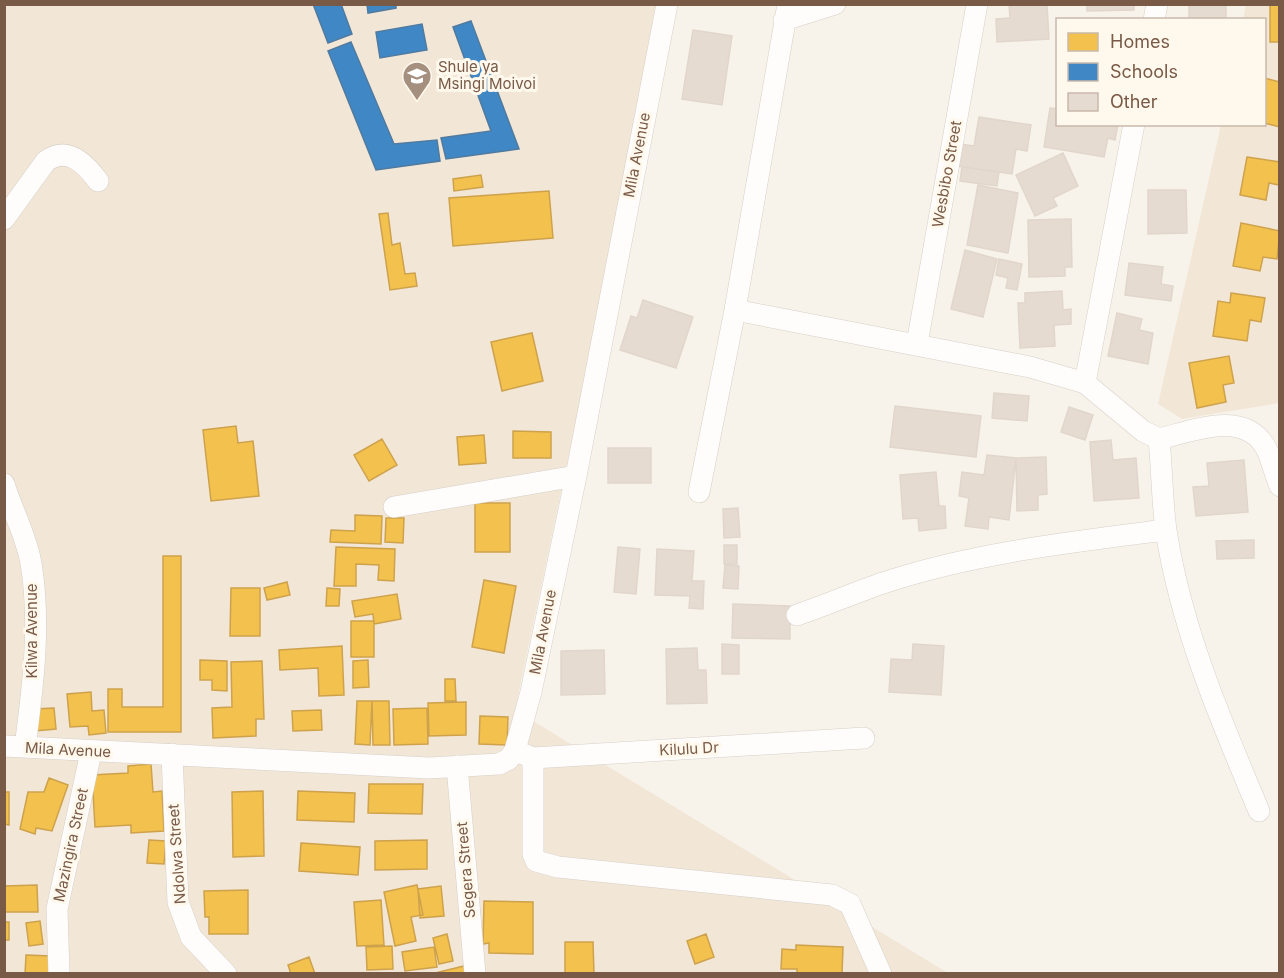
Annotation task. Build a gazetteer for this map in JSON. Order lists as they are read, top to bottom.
{
  "streets": {
    "street": [
      "Mila Avenue",
      "Wesbibo Street",
      "Kilwa Avenue",
      "Kilulu Dr",
      "Mazingira Street",
      "Ndolwa Street",
      "Segera Street"
    ]
  },
  "crossings": [
    ["Mila Avenue", "Kilwa Avenue"],
    ["Mila Avenue", "Kilulu Dr"],
    ["Mila Avenue", "Mazingira Street"],
    ["Mila Avenue", "Ndolwa Street"],
    ["Mila Avenue", "Segera Street"]
  ],
  "places": {
    "school or university": ["Shule ya Msingi Moivoi"]
  },
  "legend": ["Homes", "Schools", "Other"]
}
